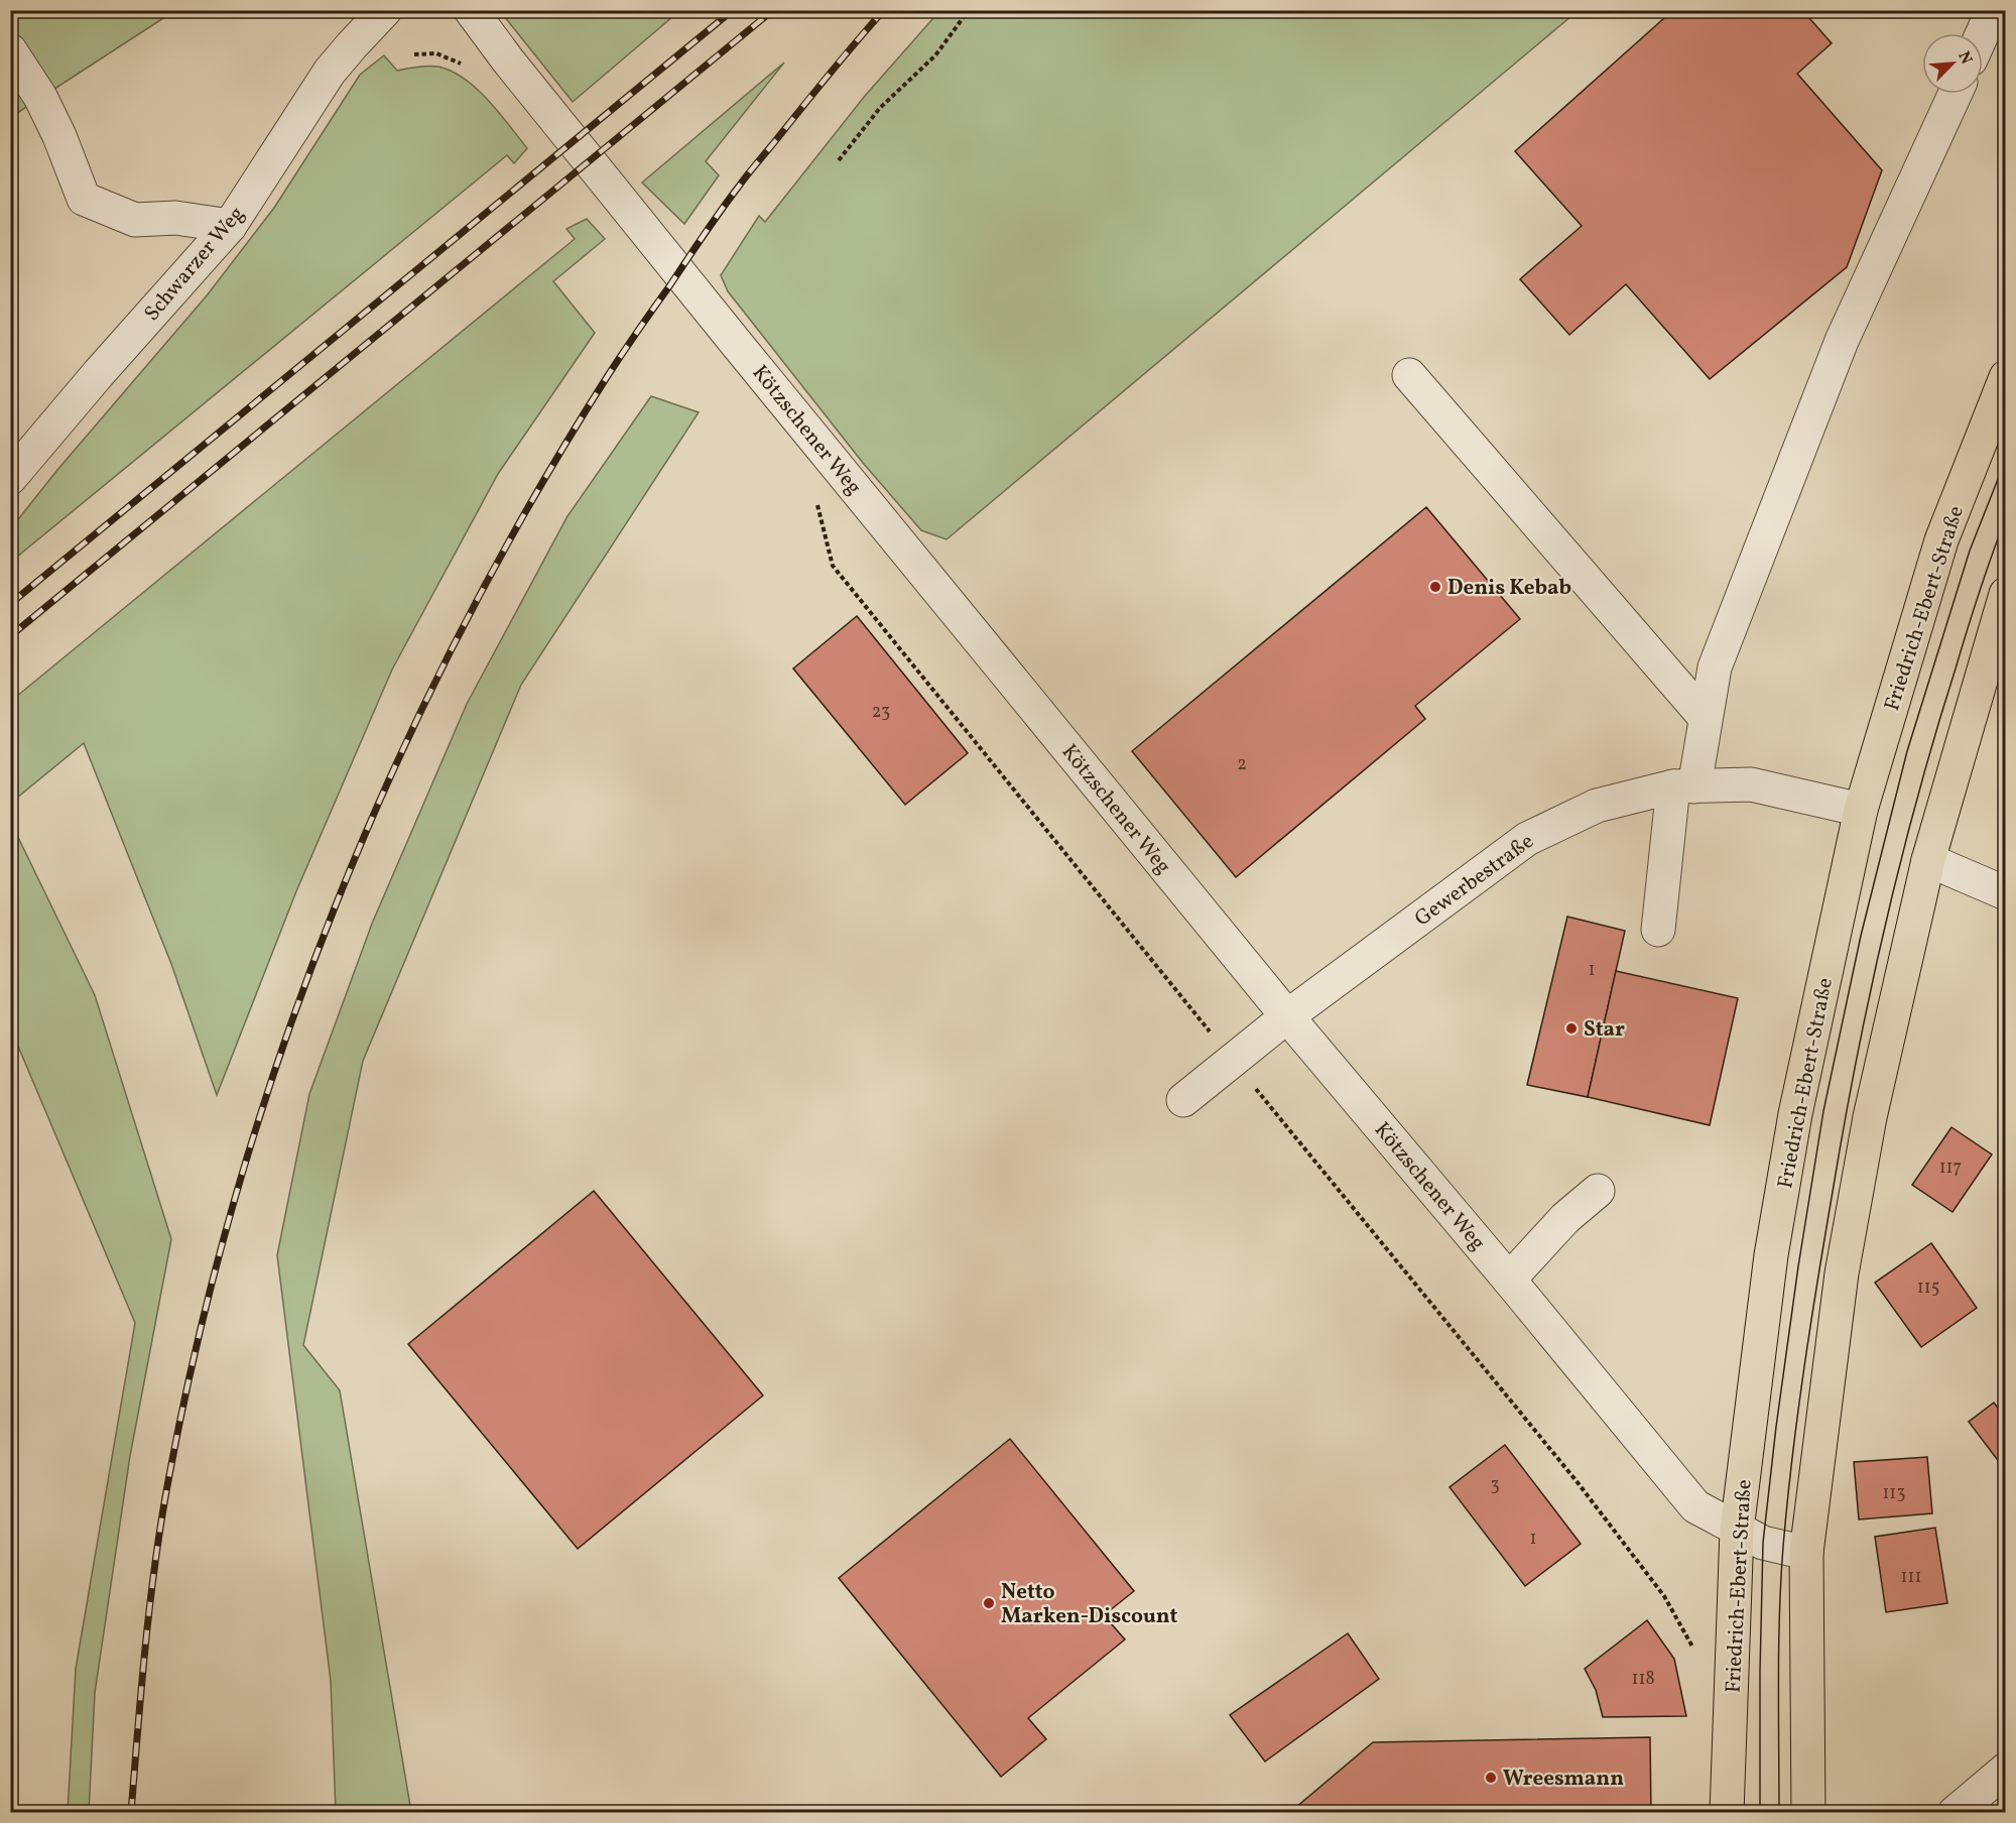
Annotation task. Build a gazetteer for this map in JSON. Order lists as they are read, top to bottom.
{
  "streets": {
    "main road": ["Friedrich-Ebert-Straße"],
    "street": ["Schwarzer Weg", "Kötzschener Weg", "Gewerbestraße"]
  },
  "crossings": [
    ["Kötzschener Weg", "Friedrich-Ebert-Straße"],
    ["Kötzschener Weg", "Gewerbestraße"],
    ["Friedrich-Ebert-Straße", "Gewerbestraße"]
  ],
  "places": [
    "Denis Kebab",
    "Star",
    "Netto Marken-Discount",
    "Wreesmann"
  ],
  "house_numbers": [
    "23",
    "2",
    "1",
    "117",
    "115",
    "3",
    "113",
    "1",
    "111",
    "118"
  ],
  "north": "top right"
}
